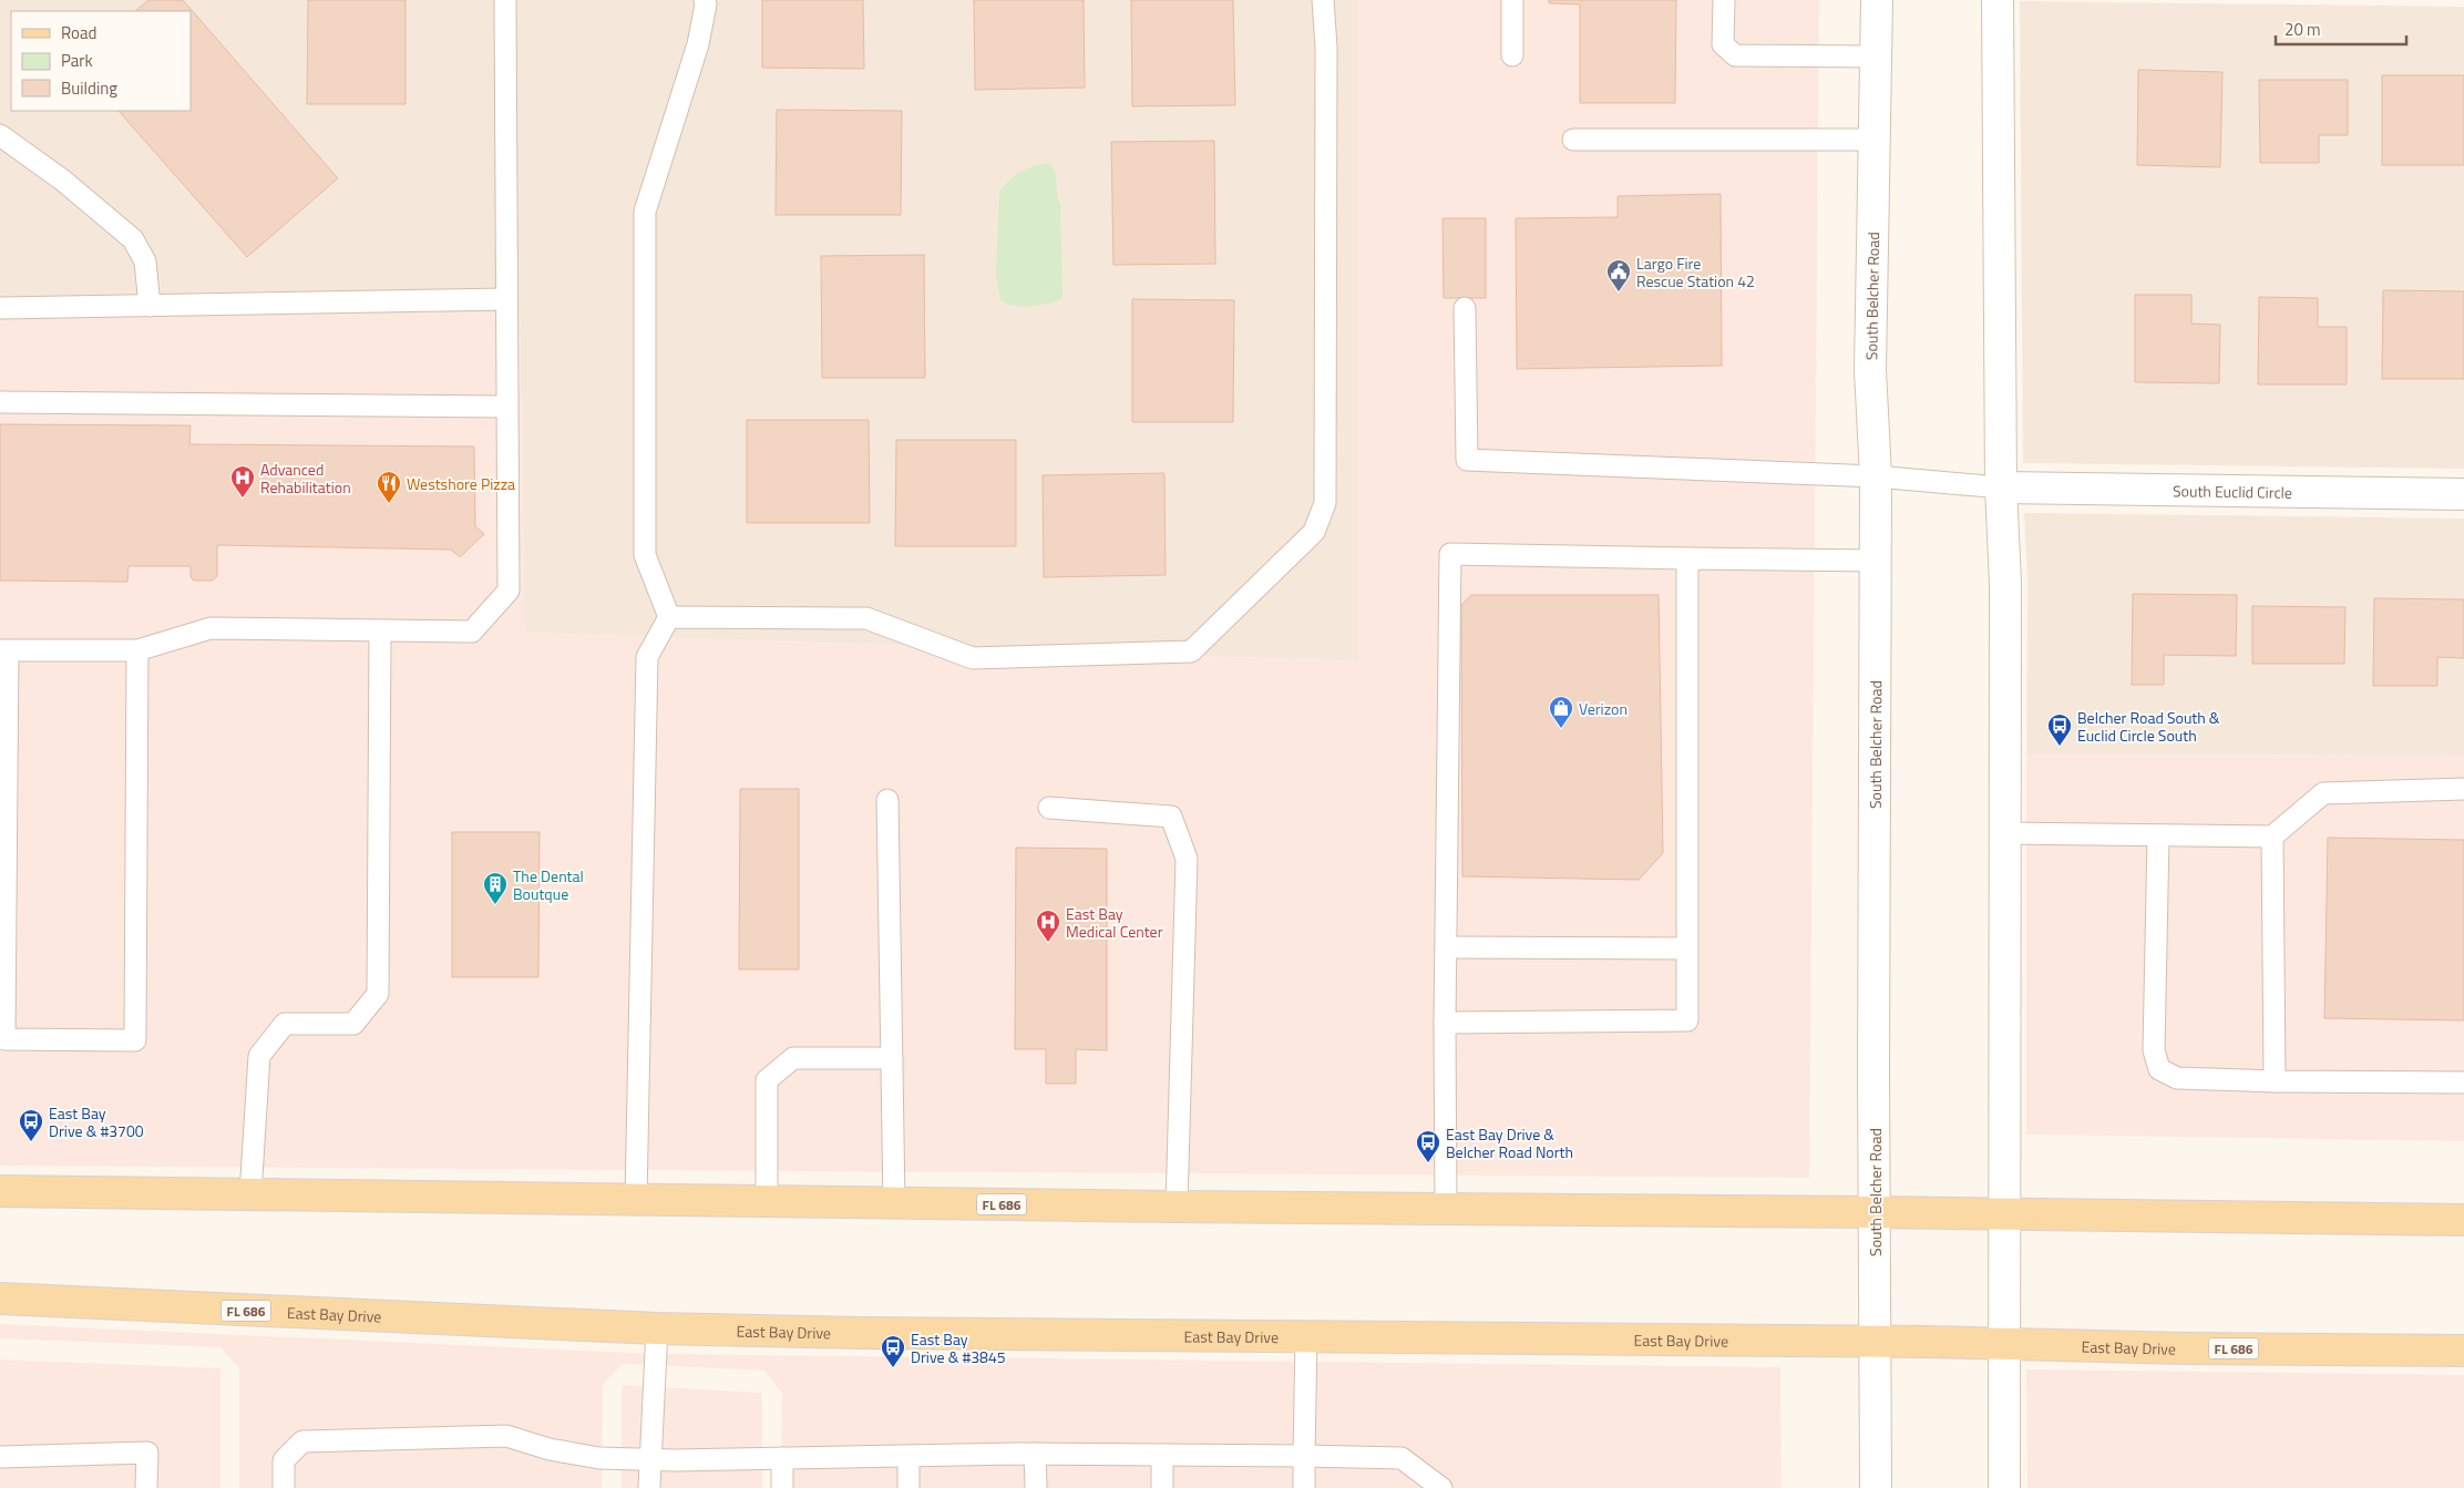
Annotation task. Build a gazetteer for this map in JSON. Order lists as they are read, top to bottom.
{
  "streets": {
    "main road": [
      "South Belcher Road",
      "South Euclid Circle",
      "FL 686",
      "East Bay Drive"
    ]
  },
  "crossings": [
    ["South Belcher Road", "FL 686"],
    ["South Belcher Road", "East Bay Drive"]
  ],
  "places": {
    "public building": ["Largo Fire Rescue Station 42"],
    "hospital": ["Advanced Rehabilitation", "East Bay Medical Center"],
    "restaurant": ["Westshore Pizza"],
    "shop": ["Verizon"],
    "bus stop": [
      "Belcher Road South & Euclid Circle South",
      "East Bay Drive & #3700",
      "East Bay Drive & Belcher Road North",
      "East Bay Drive & #3845"
    ],
    "building": ["The Dental Boutque"]
  },
  "legend": ["Road", "Park", "Building"],
  "scale_bar": "20 m"
}
